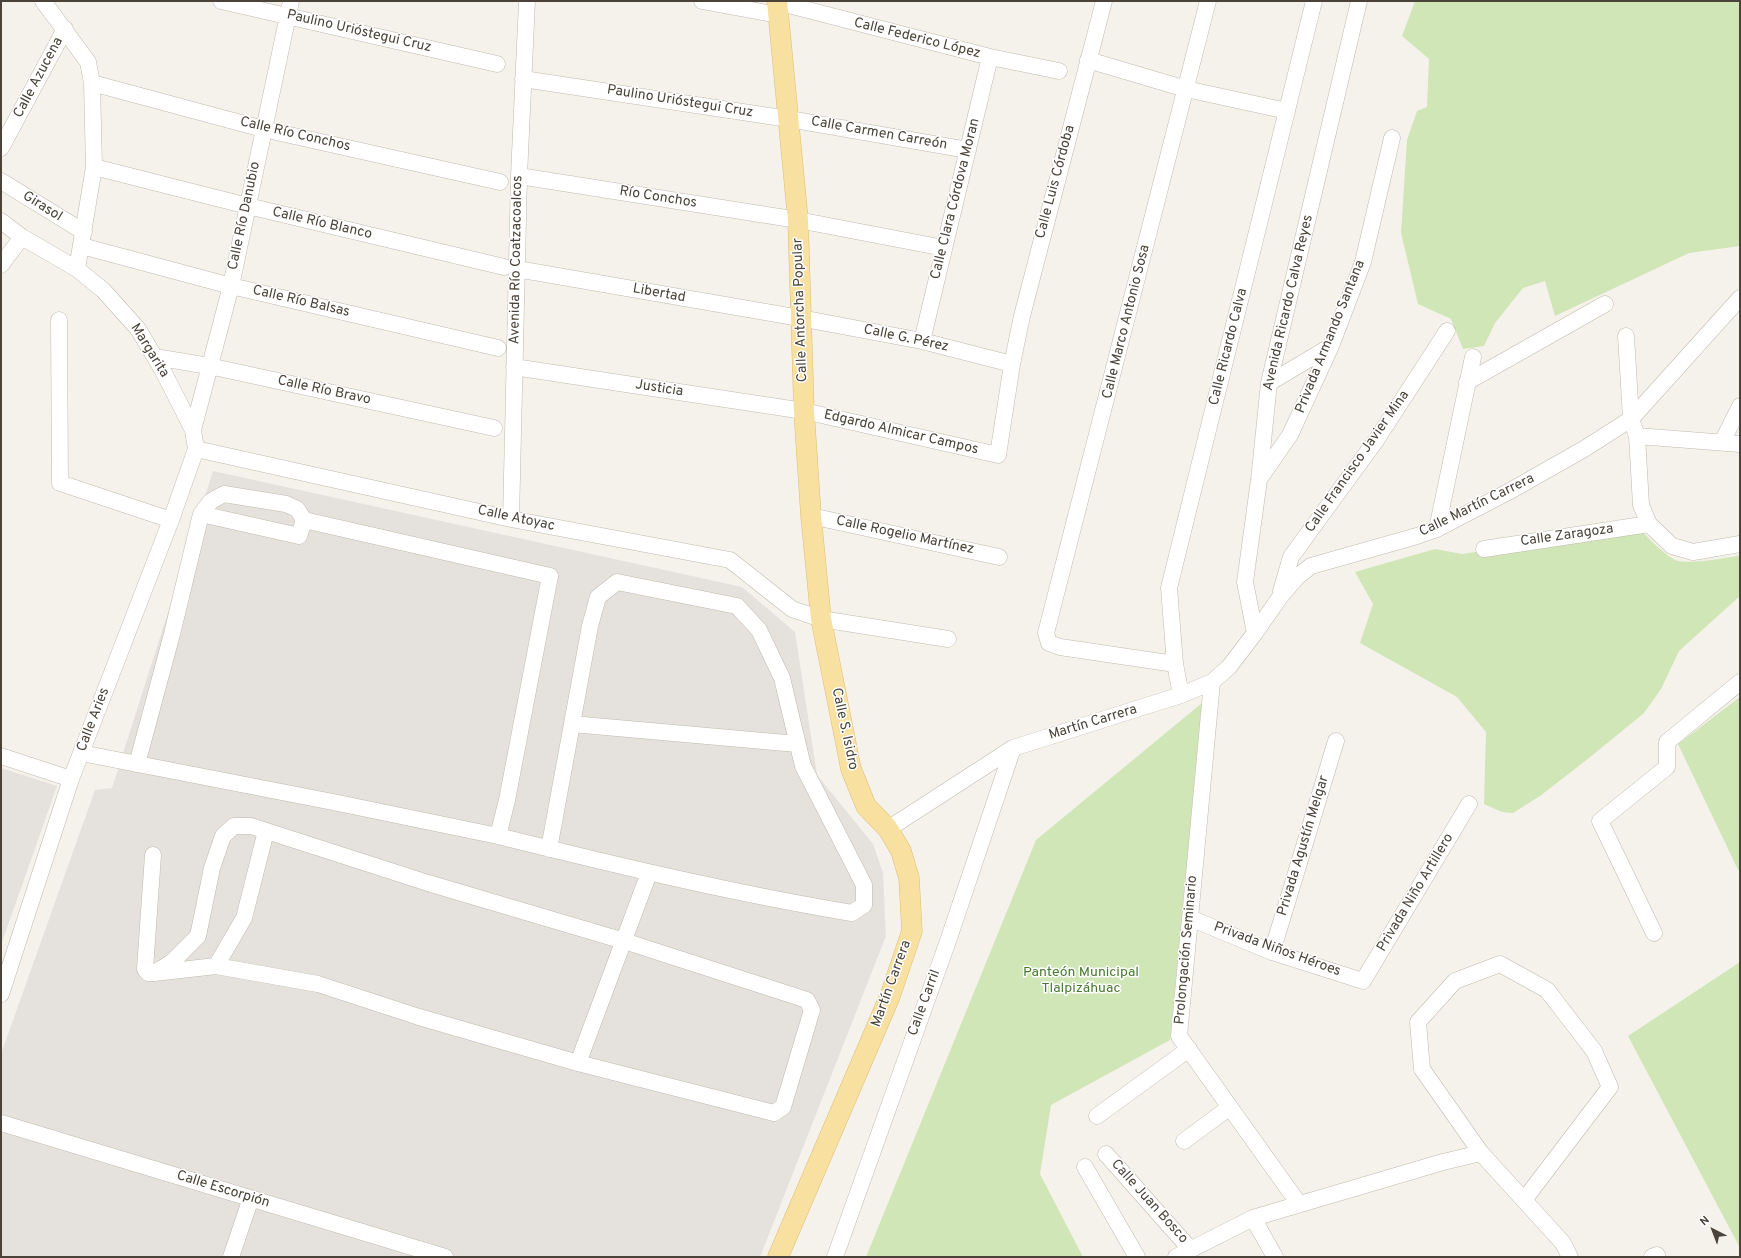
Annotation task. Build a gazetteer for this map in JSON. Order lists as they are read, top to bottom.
{
  "streets": {
    "main road": ["Calle Antorcha Popular", "Martín Carrera", "Calle S. Isidro"],
    "street": [
      "Paulino Urióstegui Cruz",
      "Calle Federico López",
      "Calle Azucena",
      "Calle Carmen Carreón",
      "Calle Río Conchos",
      "Calle Luis Córdoba",
      "Río Conchos",
      "Calle Clara Córdova Moran",
      "Girasol",
      "Calle Río Danubio",
      "Calle Río Blanco",
      "Avenida Río Coatzacoalcos",
      "Libertad",
      "Calle Río Balsas",
      "Avenida Ricardo Calva Reyes",
      "Calle Marco Antonio Sosa",
      "Privada Armando Santana",
      "Calle G. Pérez",
      "Calle Ricardo Calva",
      "Margarita",
      "Justicia",
      "Calle Río Bravo",
      "Edgardo Almicar Campos",
      "Calle Francisco Javier Mina",
      "Calle Martín Carrera",
      "Calle Atoyac",
      "Calle Rogelio Martínez",
      "Calle Zaragoza",
      "Calle Aries",
      "Privada Agustín Melgar",
      "Privada Niño Artillero",
      "Prolongación Seminario",
      "Privada Niños Héroes",
      "Calle Carril",
      "Calle Escorpión",
      "Calle Juan Bosco"
    ]
  },
  "crossings": [
    ["Paulino Urióstegui Cruz", "Calle Carmen Carreón"],
    ["Paulino Urióstegui Cruz", "Calle Río Danubio"],
    ["Paulino Urióstegui Cruz", "Avenida Río Coatzacoalcos"],
    ["Paulino Urióstegui Cruz", "Calle Antorcha Popular"],
    ["Calle Federico López", "Calle Clara Córdova Moran"],
    ["Calle Federico López", "Calle Antorcha Popular"],
    ["Calle Carmen Carreón", "Calle Clara Córdova Moran"],
    ["Calle Carmen Carreón", "Calle Antorcha Popular"],
    ["Calle Río Conchos", "Calle Río Danubio"],
    ["Calle Luis Córdoba", "Calle G. Pérez"],
    ["Calle Luis Córdoba", "Edgardo Almicar Campos"],
    ["Río Conchos", "Calle Clara Córdova Moran"],
    ["Río Conchos", "Avenida Río Coatzacoalcos"],
    ["Río Conchos", "Calle Antorcha Popular"],
    ["Calle Clara Córdova Moran", "Calle G. Pérez"],
    ["Girasol", "Calle Río Balsas"],
    ["Calle Río Danubio", "Calle Río Blanco"],
    ["Calle Río Danubio", "Calle Río Balsas"],
    ["Calle Río Danubio", "Margarita"],
    ["Calle Río Danubio", "Calle Río Bravo"],
    ["Calle Río Blanco", "Avenida Río Coatzacoalcos"],
    ["Calle Río Blanco", "Libertad"],
    ["Avenida Río Coatzacoalcos", "Libertad"],
    ["Avenida Río Coatzacoalcos", "Justicia"],
    ["Avenida Río Coatzacoalcos", "Calle Atoyac"],
    ["Libertad", "Calle Antorcha Popular"],
    ["Libertad", "Calle G. Pérez"],
    ["Avenida Ricardo Calva Reyes", "Privada Armando Santana"],
    ["Avenida Ricardo Calva Reyes", "Calle Martín Carrera"],
    ["Calle Antorcha Popular", "Calle G. Pérez"],
    ["Calle Antorcha Popular", "Justicia"],
    ["Calle Antorcha Popular", "Edgardo Almicar Campos"],
    ["Calle Antorcha Popular", "Calle Atoyac"],
    ["Calle Antorcha Popular", "Calle Rogelio Martínez"],
    ["Calle Antorcha Popular", "Calle S. Isidro"],
    ["Calle Marco Antonio Sosa", "Calle Ricardo Calva"],
    ["Calle Ricardo Calva", "Calle Martín Carrera"],
    ["Calle Ricardo Calva", "Martín Carrera"],
    ["Margarita", "Calle Río Bravo"],
    ["Margarita", "Calle Atoyac"],
    ["Margarita", "Calle Aries"],
    ["Justicia", "Edgardo Almicar Campos"],
    ["Calle Francisco Javier Mina", "Calle Martín Carrera"],
    ["Calle Martín Carrera", "Martín Carrera"],
    ["Calle Martín Carrera", "Prolongación Seminario"],
    ["Calle Atoyac", "Calle Aries"],
    ["Calle Atoyac", "Calle S. Isidro"],
    ["Martín Carrera", "Calle S. Isidro"],
    ["Martín Carrera", "Calle Carril"],
    ["Privada Agustín Melgar", "Privada Niños Héroes"],
    ["Privada Niño Artillero", "Privada Niños Héroes"],
    ["Prolongación Seminario", "Privada Niños Héroes"]
  ],
  "parks": ["Panteón Municipal Tlalpizáhuac"],
  "north": "top left"
}
